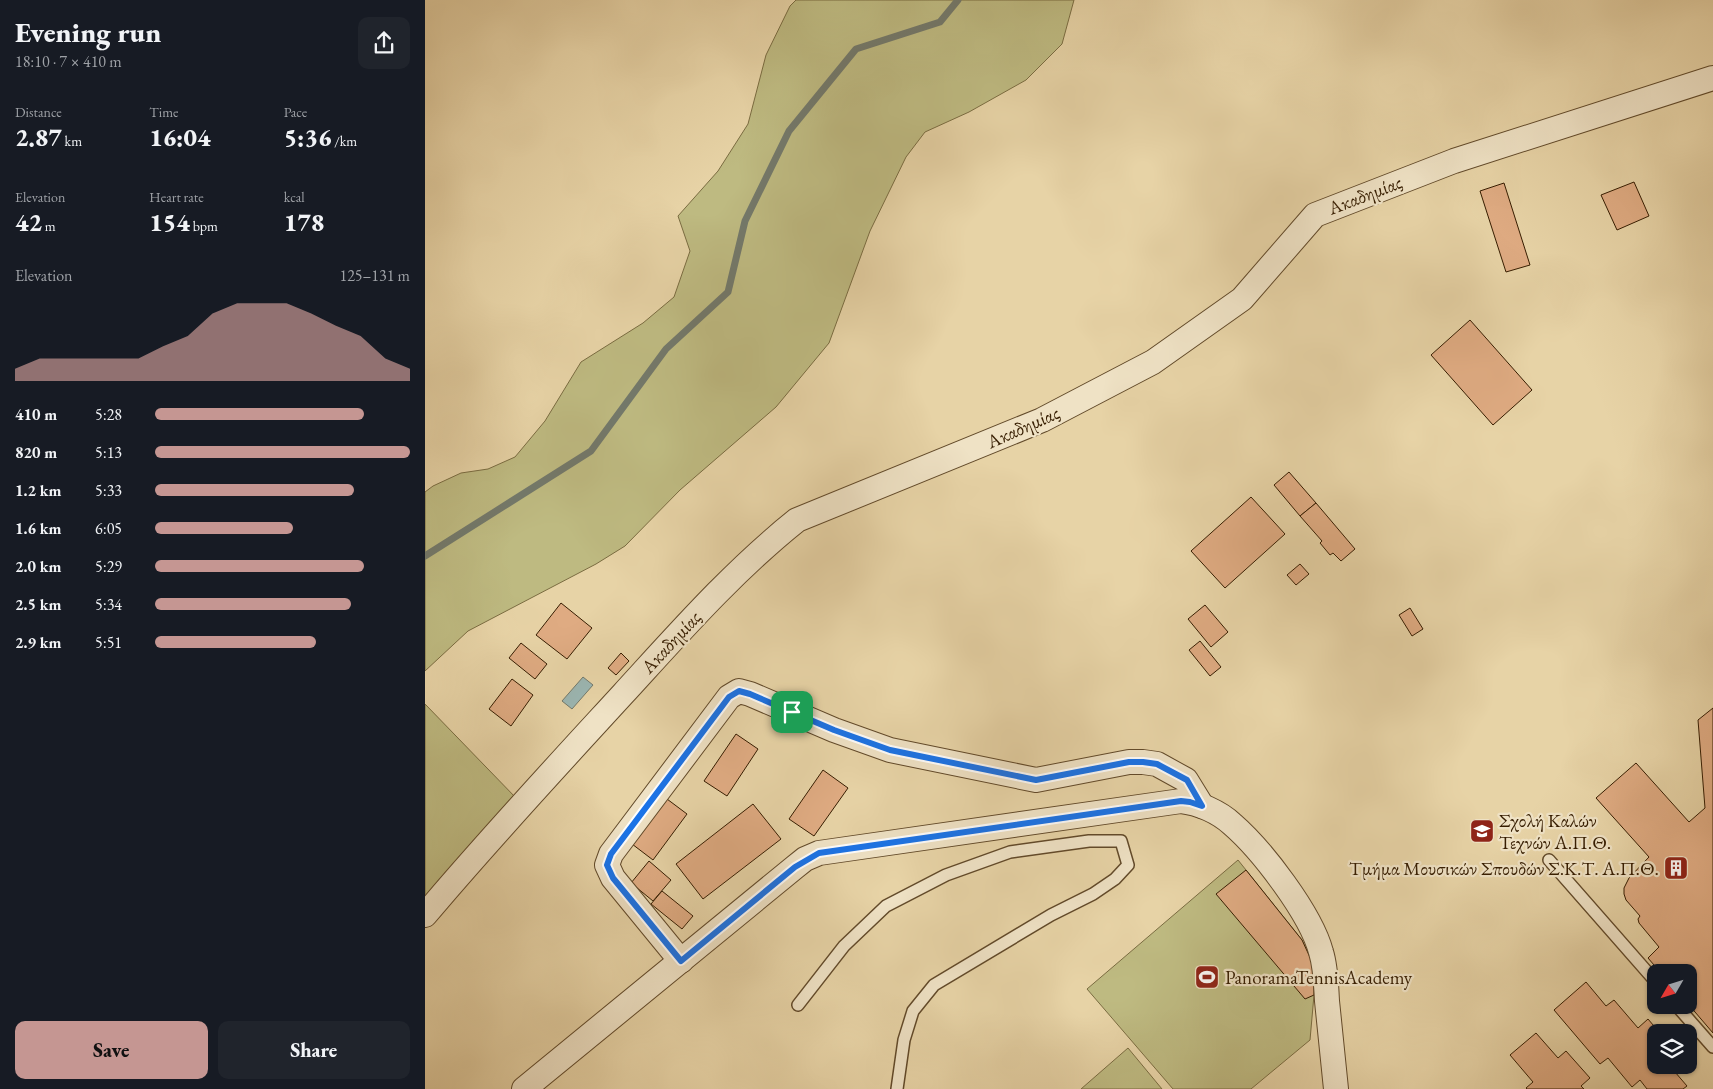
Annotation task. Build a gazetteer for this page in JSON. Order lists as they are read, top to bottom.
{
  "streets": {
    "street": ["Ακαδημίας"]
  },
  "places": {
    "school or university": ["Σχολή Καλών Τεχνών Α.Π.Θ."],
    "building": ["Τμήμα Μουσικών Σπουδών Σ.Κ.Τ. Α.Π.Θ."],
    "sports": ["PanoramaTennisAcademy"]
  },
  "north": "bottom left",
  "page": {
    "heading": ["Evening run", "18:10 · 7 × 410 m"],
    "stats": [
      ["Distance", "2.87 km"],
      ["Time", "16:04"],
      ["Pace", "5:36 /km"],
      ["Elevation", "42 m"],
      ["Heart rate", "154 bpm"],
      ["kcal", "178"]
    ],
    "chart": ["Elevation", "125–131 m"],
    "list": [
      {
        "name": "410 m",
        "note": "5:28"
      },
      {
        "name": "820 m",
        "note": "5:13"
      },
      {
        "name": "1.2 km",
        "note": "5:33"
      },
      {
        "name": "1.6 km",
        "note": "6:05"
      },
      {
        "name": "2.0 km",
        "note": "5:29"
      },
      {
        "name": "2.5 km",
        "note": "5:34"
      },
      {
        "name": "2.9 km",
        "note": "5:51"
      }
    ],
    "buttons": ["Save", "Share"]
  }
}
